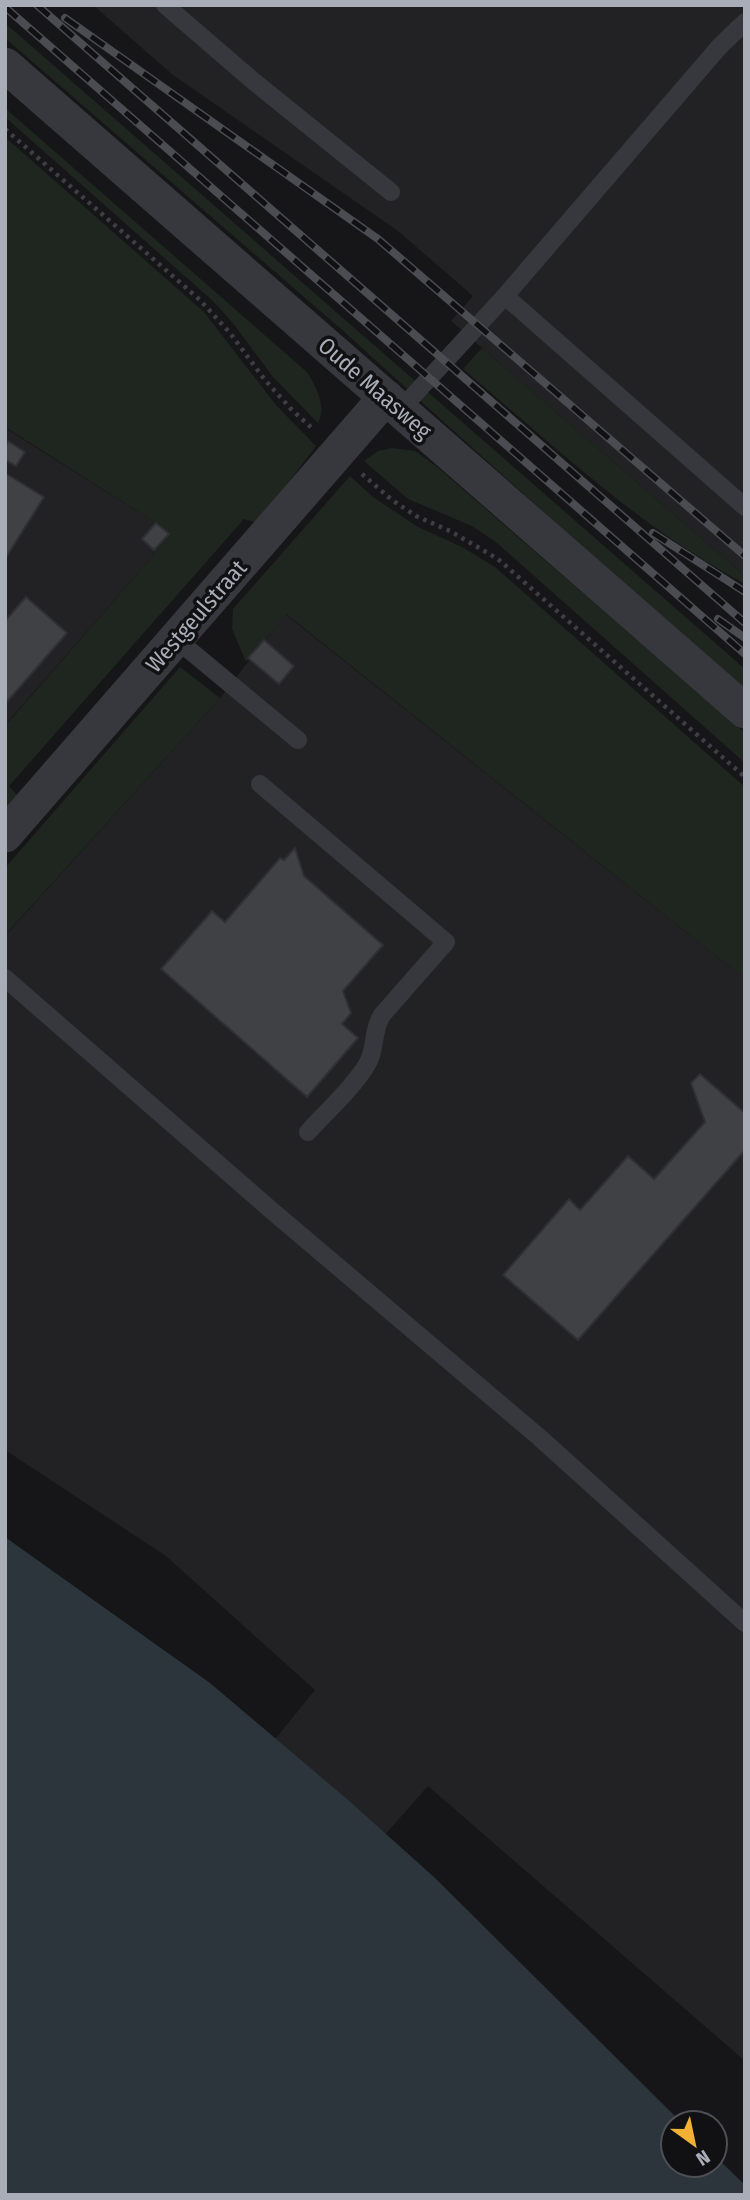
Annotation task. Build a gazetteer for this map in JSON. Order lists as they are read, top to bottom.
{
  "streets": {
    "street": ["Oude Maasweg", "Westgeulstraat"]
  },
  "crossings": [
    ["Oude Maasweg", "Westgeulstraat"]
  ],
  "north": "bottom right"
}
